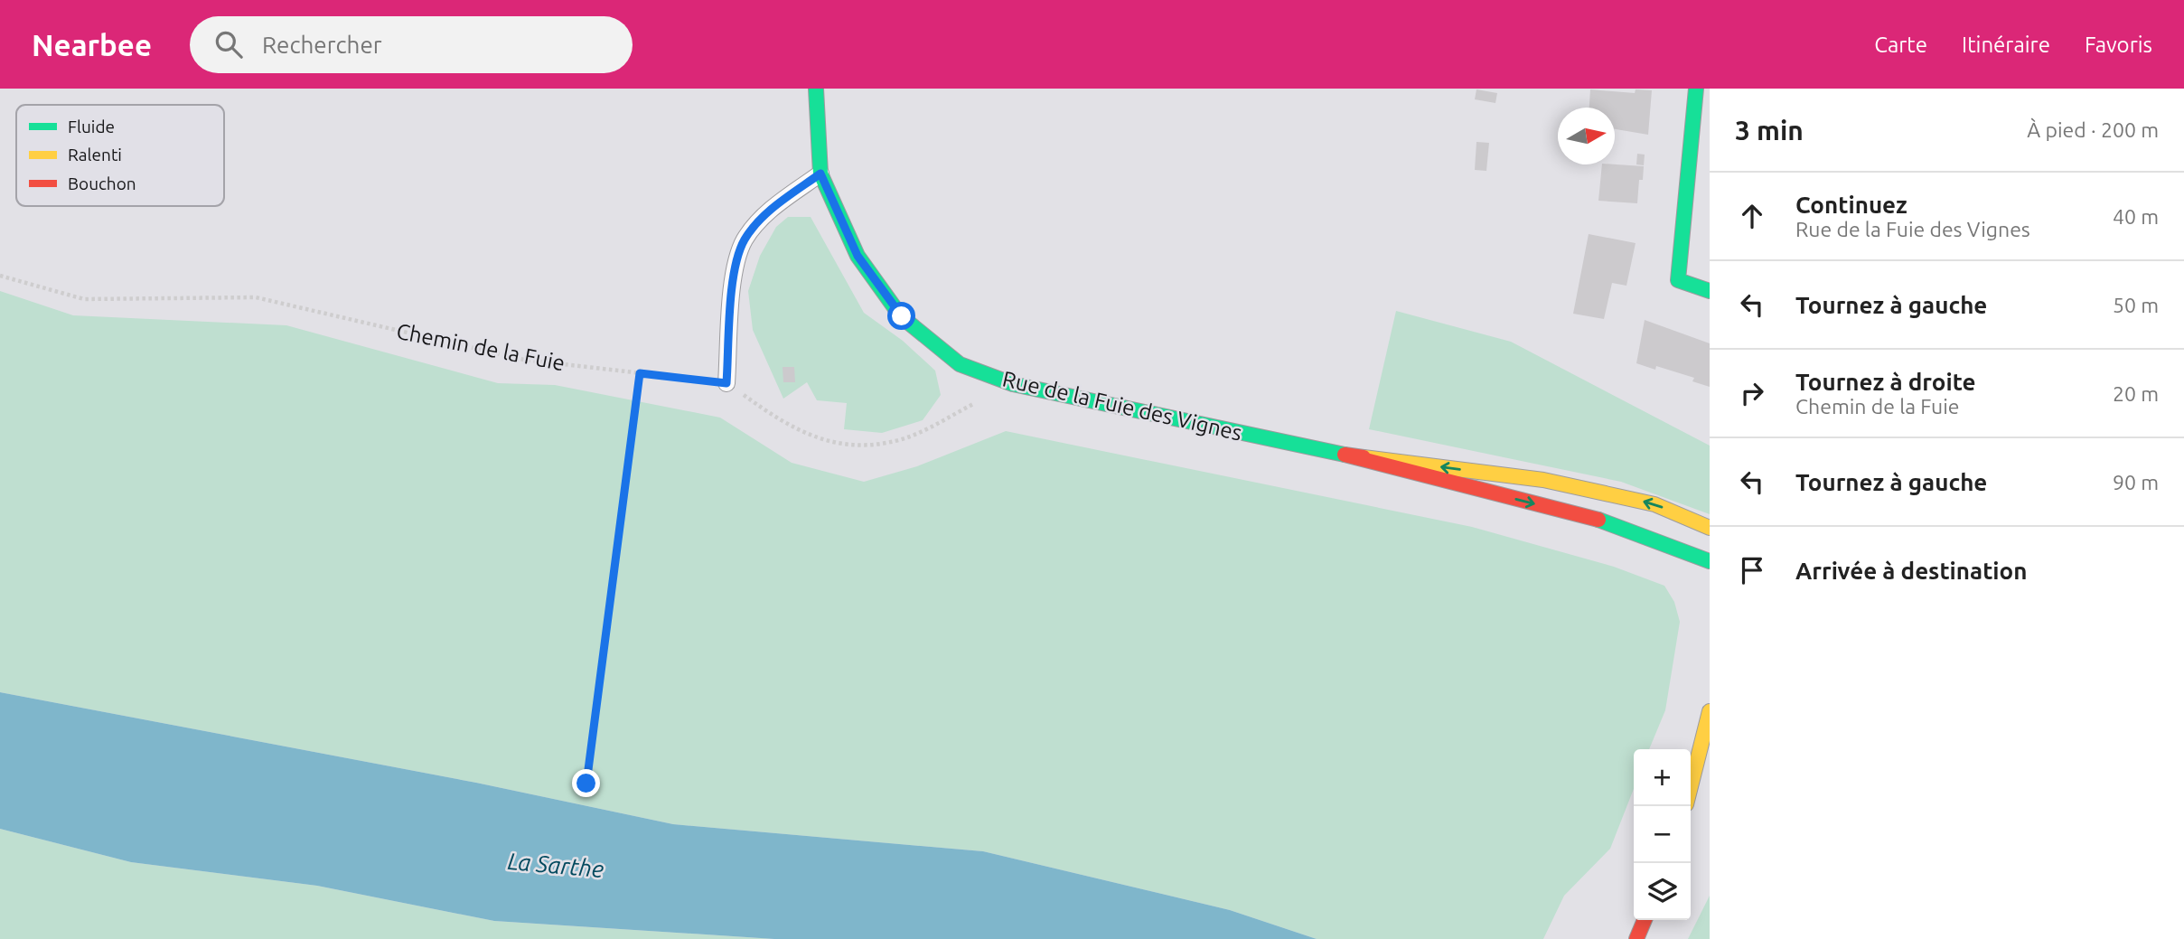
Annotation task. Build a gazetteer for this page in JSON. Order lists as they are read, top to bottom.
{
  "streets": {
    "street": ["Rue de la Fuie des Vignes"],
    "path": ["Chemin de la Fuie"]
  },
  "crossings": [
    ["Chemin de la Fuie", "Rue de la Fuie des Vignes"]
  ],
  "water": ["La Sarthe"],
  "legend": ["Fluide", "Ralenti", "Bouchon"],
  "north": "right",
  "page": {
    "header": "Nearbee",
    "search": "Rechercher",
    "nav": ["Carte", "Itinéraire", "Favoris"],
    "heading": ["3 min", "À pied · 200 m"],
    "list": [
      ["Continuez", "Rue de la Fuie des Vignes", "40 m"],
      ["Tournez à gauche", "50 m"],
      ["Tournez à droite", "Chemin de la Fuie", "20 m"],
      ["Tournez à gauche", "90 m"],
      "Arrivée à destination"
    ],
    "map_buttons": ["+", "−"]
  }
}
